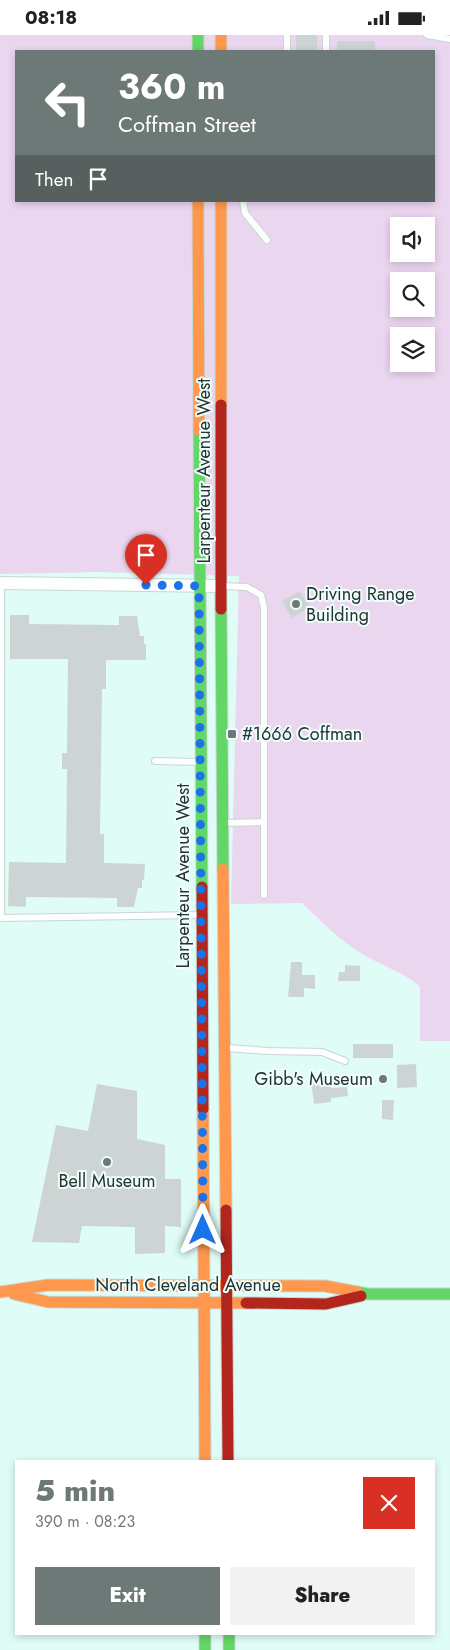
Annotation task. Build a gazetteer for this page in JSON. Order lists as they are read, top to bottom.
{
  "streets": {
    "main road": ["Larpenteur Avenue West", "North Cleveland Avenue"]
  },
  "crossings": [
    ["Larpenteur Avenue West", "North Cleveland Avenue"]
  ],
  "places": {
    "other": ["Driving Range Building", "Gibb's Museum", "Bell Museum"],
    "transit": ["#1666 Coffman"]
  },
  "page": {
    "status": "08:18",
    "turn": ["360 m", "Coffman Street"],
    "then": "Then",
    "heading": ["5 min", "390 m · 08:23"],
    "buttons": ["Exit", "Share"]
  }
}
